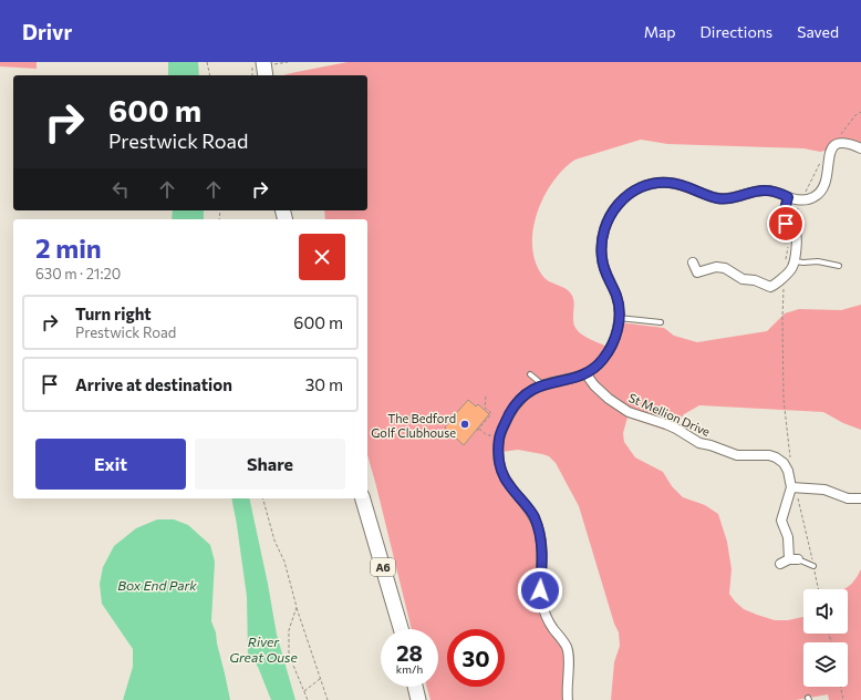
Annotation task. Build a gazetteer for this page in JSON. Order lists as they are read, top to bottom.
{
  "streets": {
    "highway": ["A6"],
    "street": ["St Mellion Drive"]
  },
  "water": ["Box End Park", "River Great Ouse"],
  "places": ["The Bedford Golf Clubhouse"],
  "page": {
    "header": "Drivr",
    "nav": ["Map", "Directions", "Saved"],
    "turn": ["600 m", "Prestwick Road"],
    "heading": ["2 min", "630 m · 21:20"],
    "list": [
      {
        "name": "Turn right",
        "note": "Prestwick Road",
        "value": "600 m"
      },
      {
        "name": "Arrive at destination",
        "value": "30 m"
      }
    ],
    "buttons": ["Exit", "Share"],
    "speed": "28 km/h",
    "limit": "30"
  }
}
